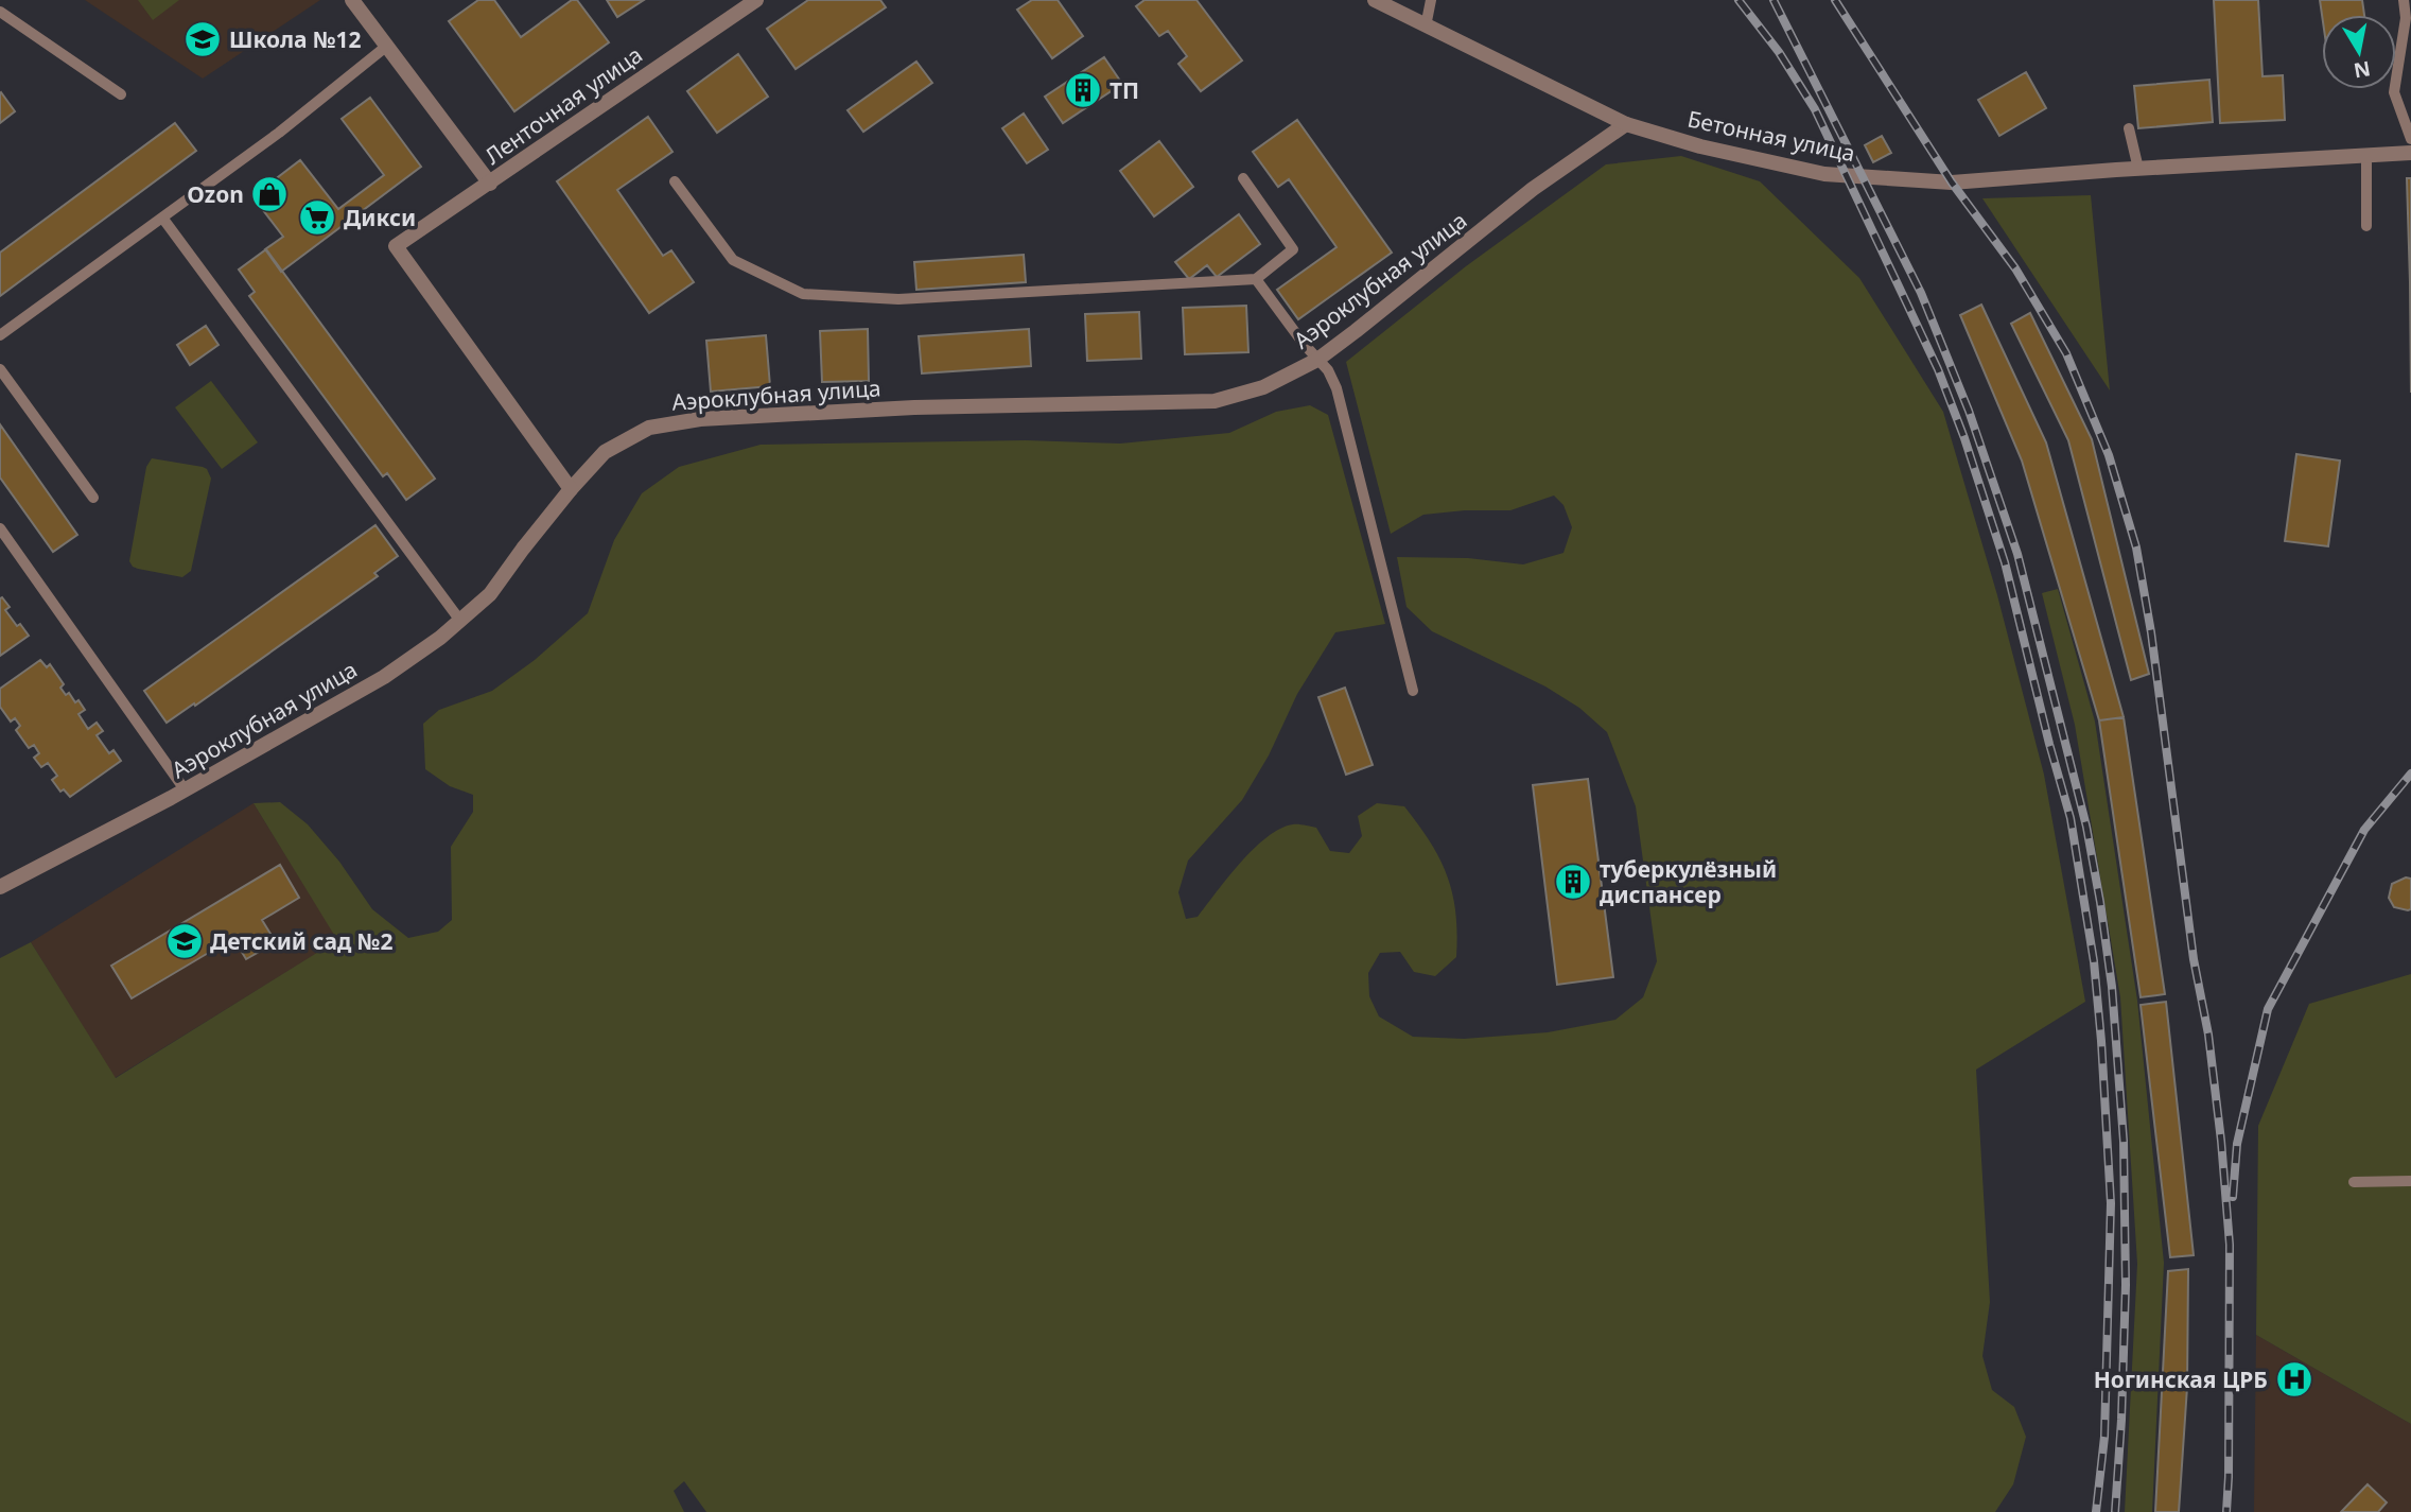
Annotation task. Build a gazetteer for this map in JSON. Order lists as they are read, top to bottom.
{
  "streets": {
    "street": ["Ленточная улица", "Бетонная улица", "Аэроклубная улица"]
  },
  "crossings": [
    ["Ленточная улица", "Аэроклубная улица"],
    ["Бетонная улица", "Аэроклубная улица"]
  ],
  "places": {
    "school or university": ["Школа №12", "Детский сад №2"],
    "building": ["ТП", "туберкулёзный диспансер"],
    "shop": ["Ozon"],
    "supermarket": ["Дикси"],
    "hospital": ["Ногинская ЦРБ"]
  },
  "north": "bottom"
}
